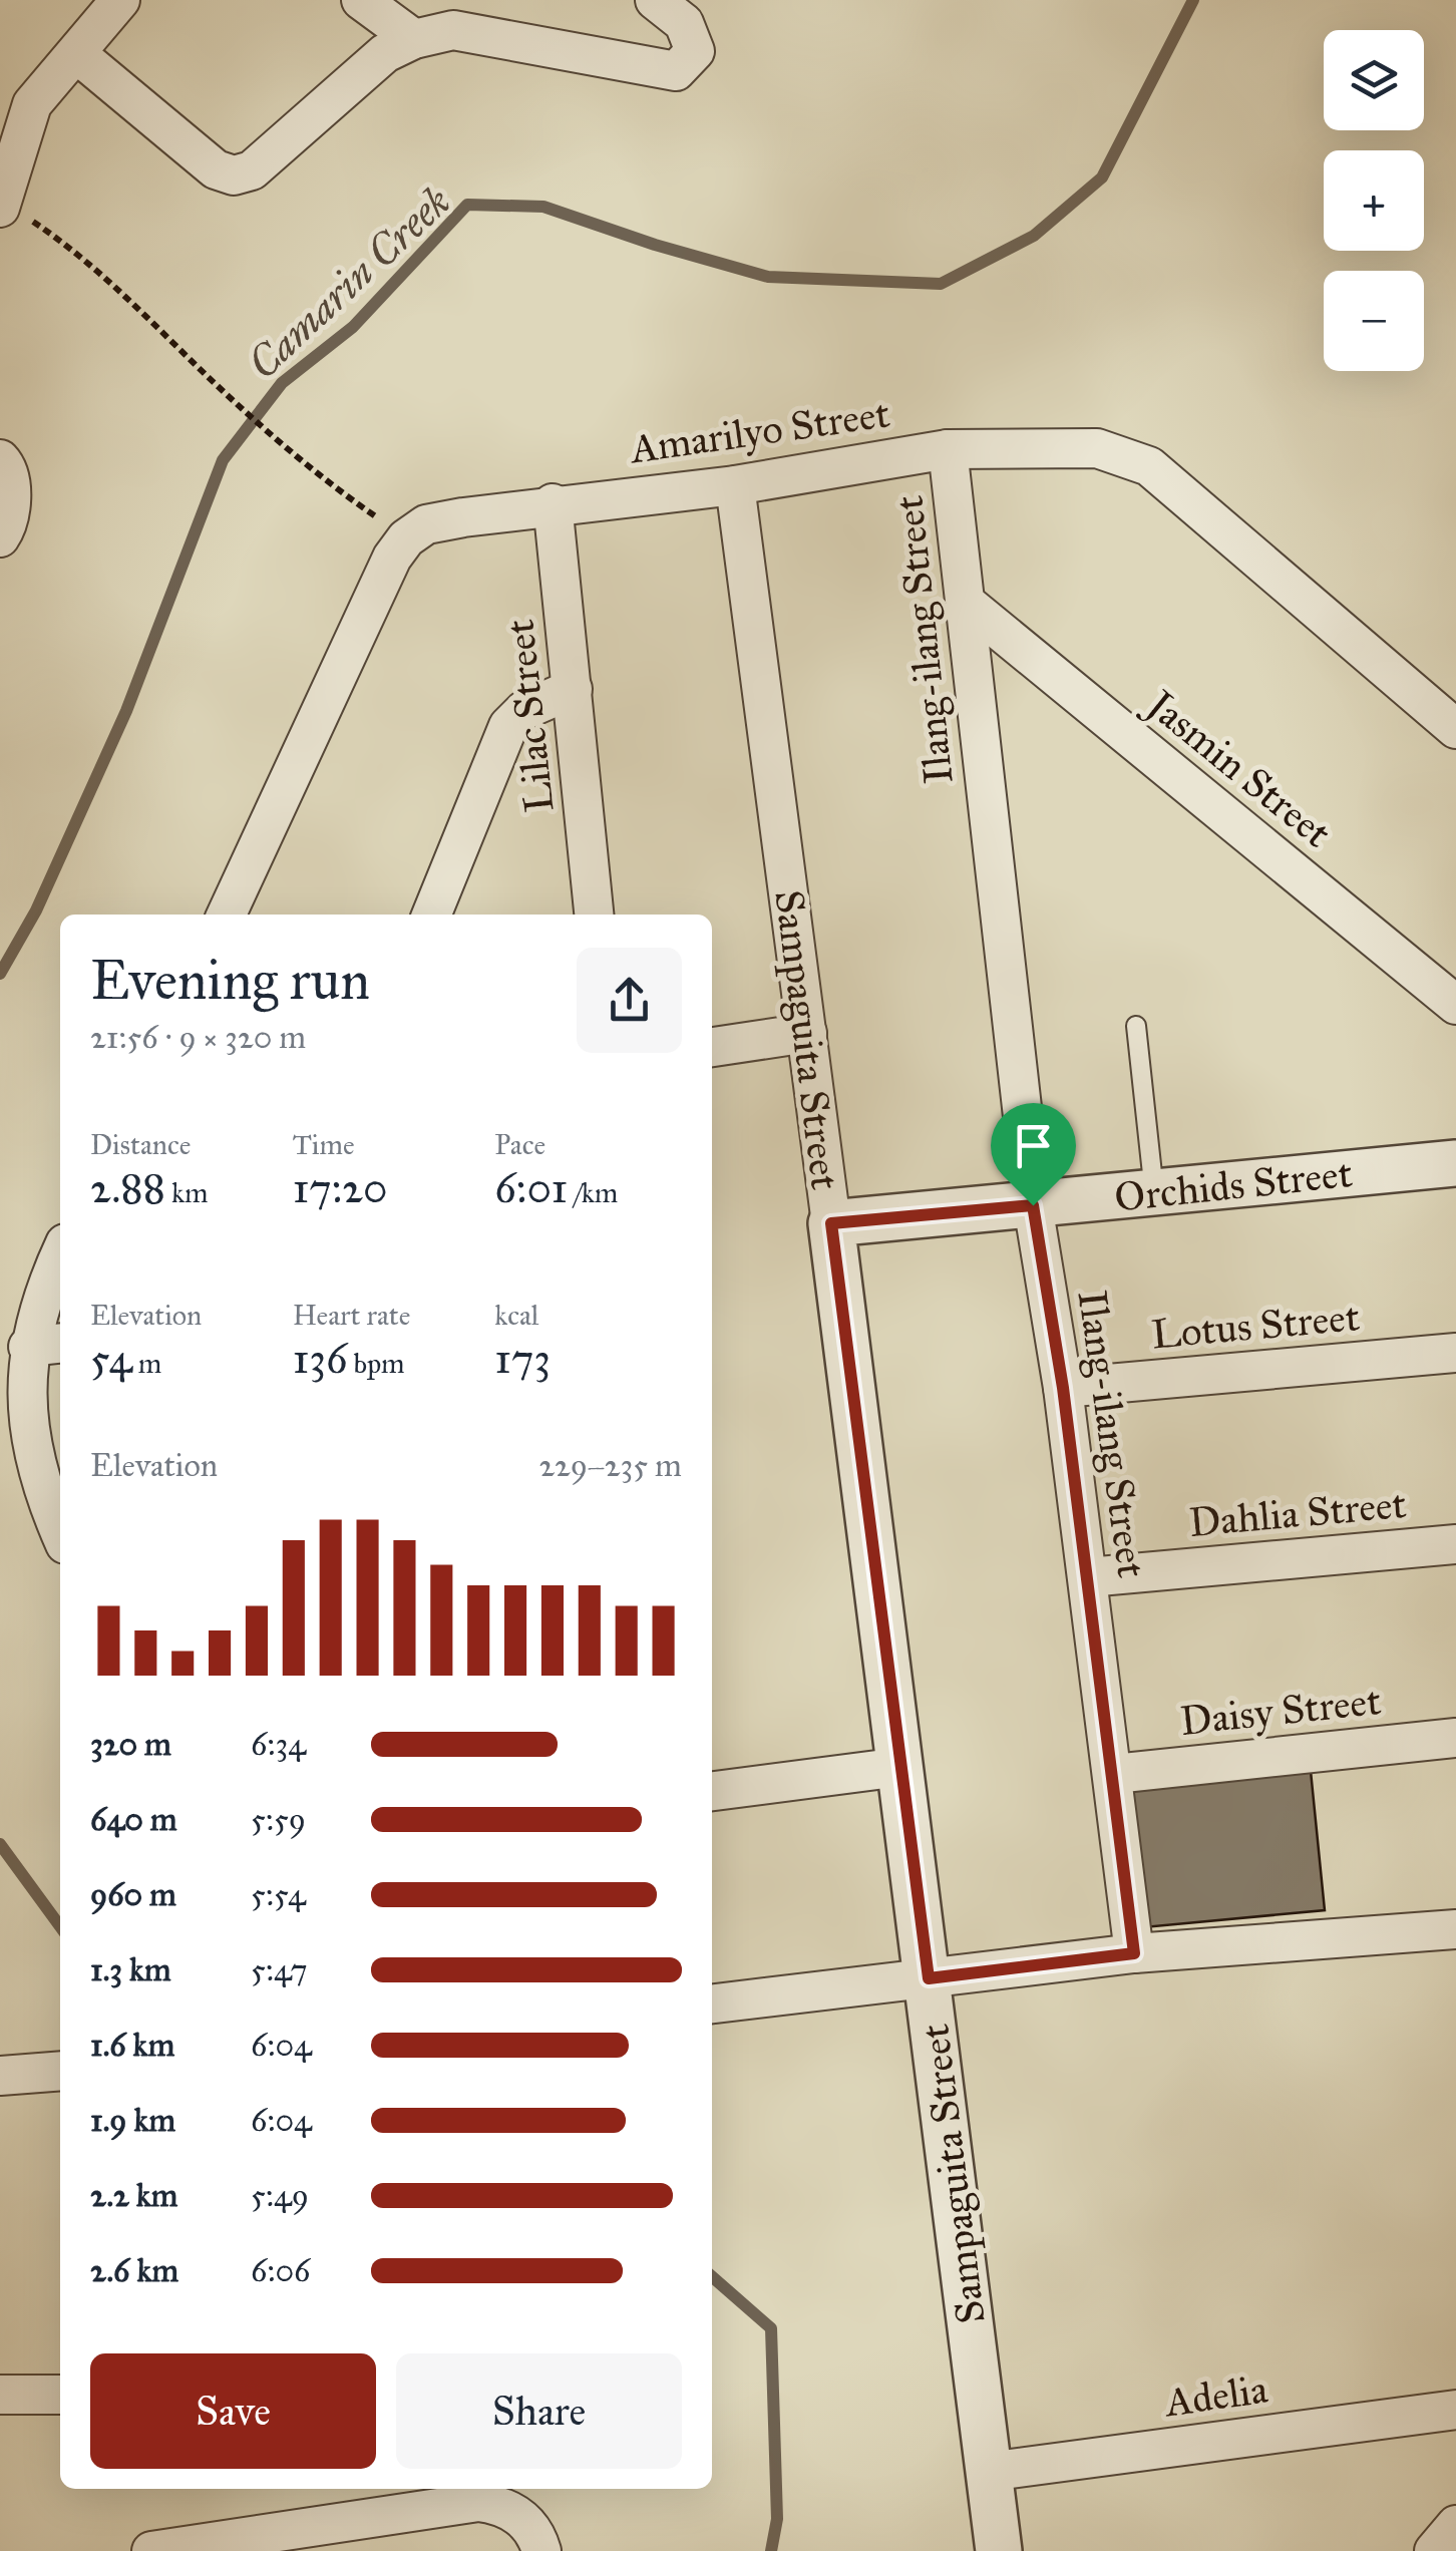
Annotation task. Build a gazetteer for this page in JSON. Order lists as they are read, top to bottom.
{
  "streets": {
    "street": [
      "Amarilyo Street",
      "Ilang-ilang Street",
      "Lilac Street",
      "Jasmin Street",
      "Sampaguita Street",
      "Orchids Street",
      "Lotus Street",
      "Dahlia Street",
      "Daisy Street",
      "Adelia"
    ]
  },
  "crossings": [
    ["Amarilyo Street", "Ilang-ilang Street"],
    ["Amarilyo Street", "Lilac Street"],
    ["Amarilyo Street", "Sampaguita Street"],
    ["Ilang-ilang Street", "Jasmin Street"],
    ["Ilang-ilang Street", "Orchids Street"],
    ["Ilang-ilang Street", "Lotus Street"],
    ["Ilang-ilang Street", "Dahlia Street"],
    ["Ilang-ilang Street", "Daisy Street"],
    ["Sampaguita Street", "Orchids Street"],
    ["Sampaguita Street", "Adelia"]
  ],
  "water": ["Camarin Creek"],
  "page": {
    "map_buttons": ["+", "−"],
    "heading": ["Evening run", "21:56 · 9 × 320 m"],
    "stats": [
      ["Distance", "2.88 km"],
      ["Time", "17:20"],
      ["Pace", "6:01 /km"],
      ["Elevation", "54 m"],
      ["Heart rate", "136 bpm"],
      ["kcal", "173"]
    ],
    "chart": ["Elevation", "229–235 m"],
    "list": [
      {
        "name": "320 m",
        "note": "6:34"
      },
      {
        "name": "640 m",
        "note": "5:59"
      },
      {
        "name": "960 m",
        "note": "5:54"
      },
      {
        "name": "1.3 km",
        "note": "5:47"
      },
      {
        "name": "1.6 km",
        "note": "6:04"
      },
      {
        "name": "1.9 km",
        "note": "6:04"
      },
      {
        "name": "2.2 km",
        "note": "5:49"
      },
      {
        "name": "2.6 km",
        "note": "6:06"
      }
    ],
    "buttons": ["Save", "Share"]
  }
}
